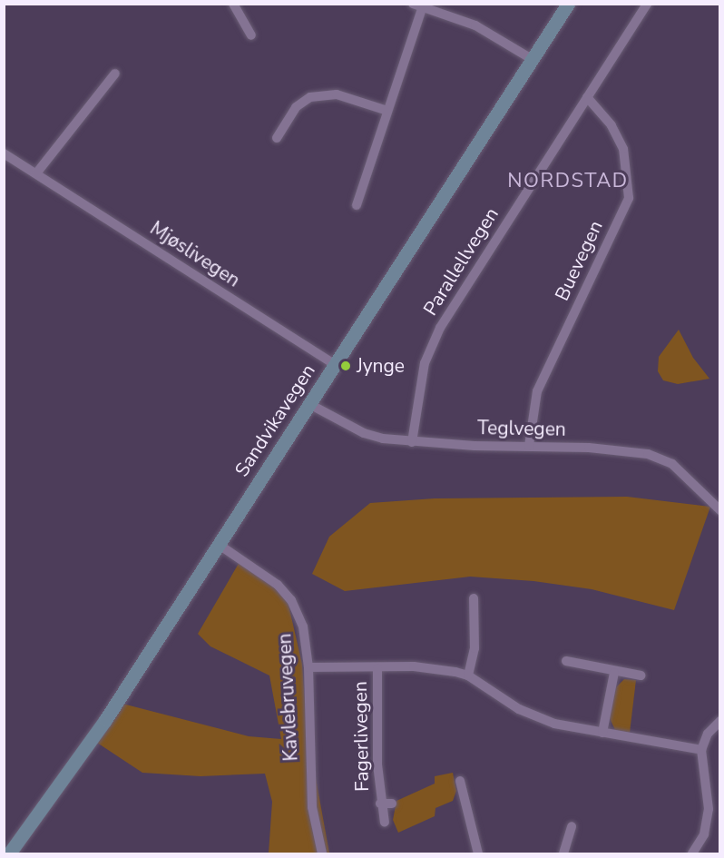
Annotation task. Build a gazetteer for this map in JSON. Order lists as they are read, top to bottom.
{
  "streets": {
    "main road": ["Sandvikavegen"],
    "street": [
      "Mjøslivegen",
      "Buevegen",
      "Parallellvegen",
      "Teglvegen",
      "Kavlebruvegen",
      "Fagerlivegen"
    ]
  },
  "crossings": [
    ["Mjøslivegen", "Sandvikavegen"],
    ["Buevegen", "Parallellvegen"],
    ["Buevegen", "Teglvegen"],
    ["Parallellvegen", "Teglvegen"],
    ["Sandvikavegen", "Teglvegen"],
    ["Sandvikavegen", "Kavlebruvegen"],
    ["Kavlebruvegen", "Fagerlivegen"]
  ],
  "districts": ["NORDSTAD"],
  "places": ["Jynge"]
}
